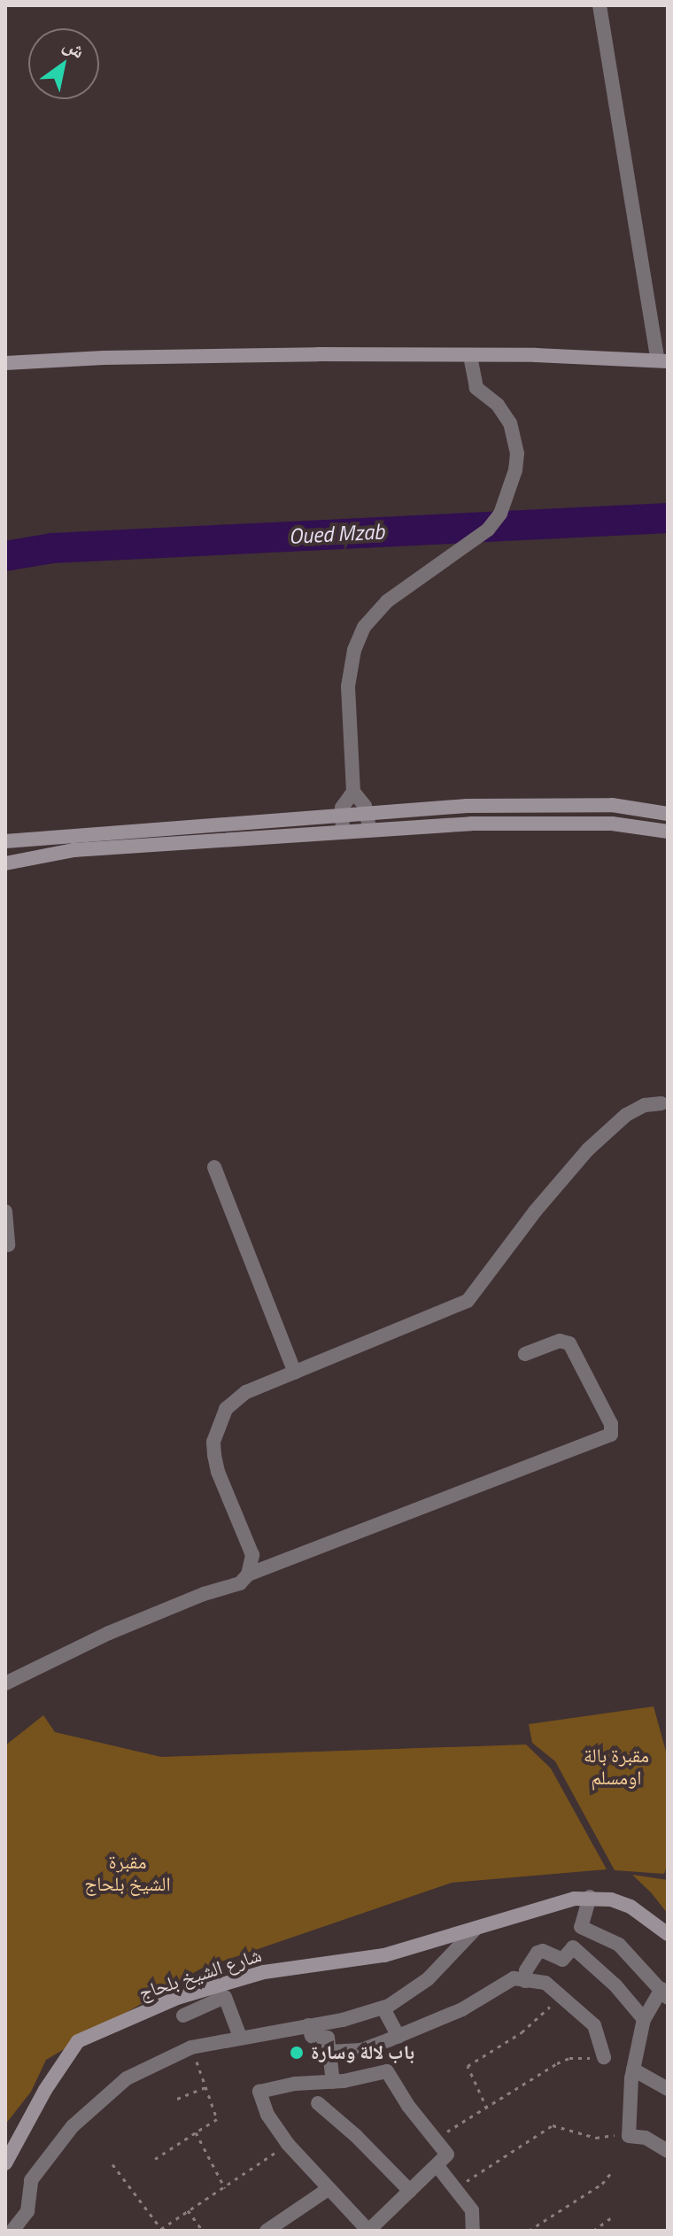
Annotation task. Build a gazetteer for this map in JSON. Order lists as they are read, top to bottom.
{
  "streets": {
    "main road": ["شارع الشيخ بلحاج"]
  },
  "water": ["Oued Mzab"],
  "parks": ["مقبرة بالة اومسلم", "مقبرة الشيخ بلحاج"],
  "places": ["باب لالة وسارة"],
  "north": "top right"
}
